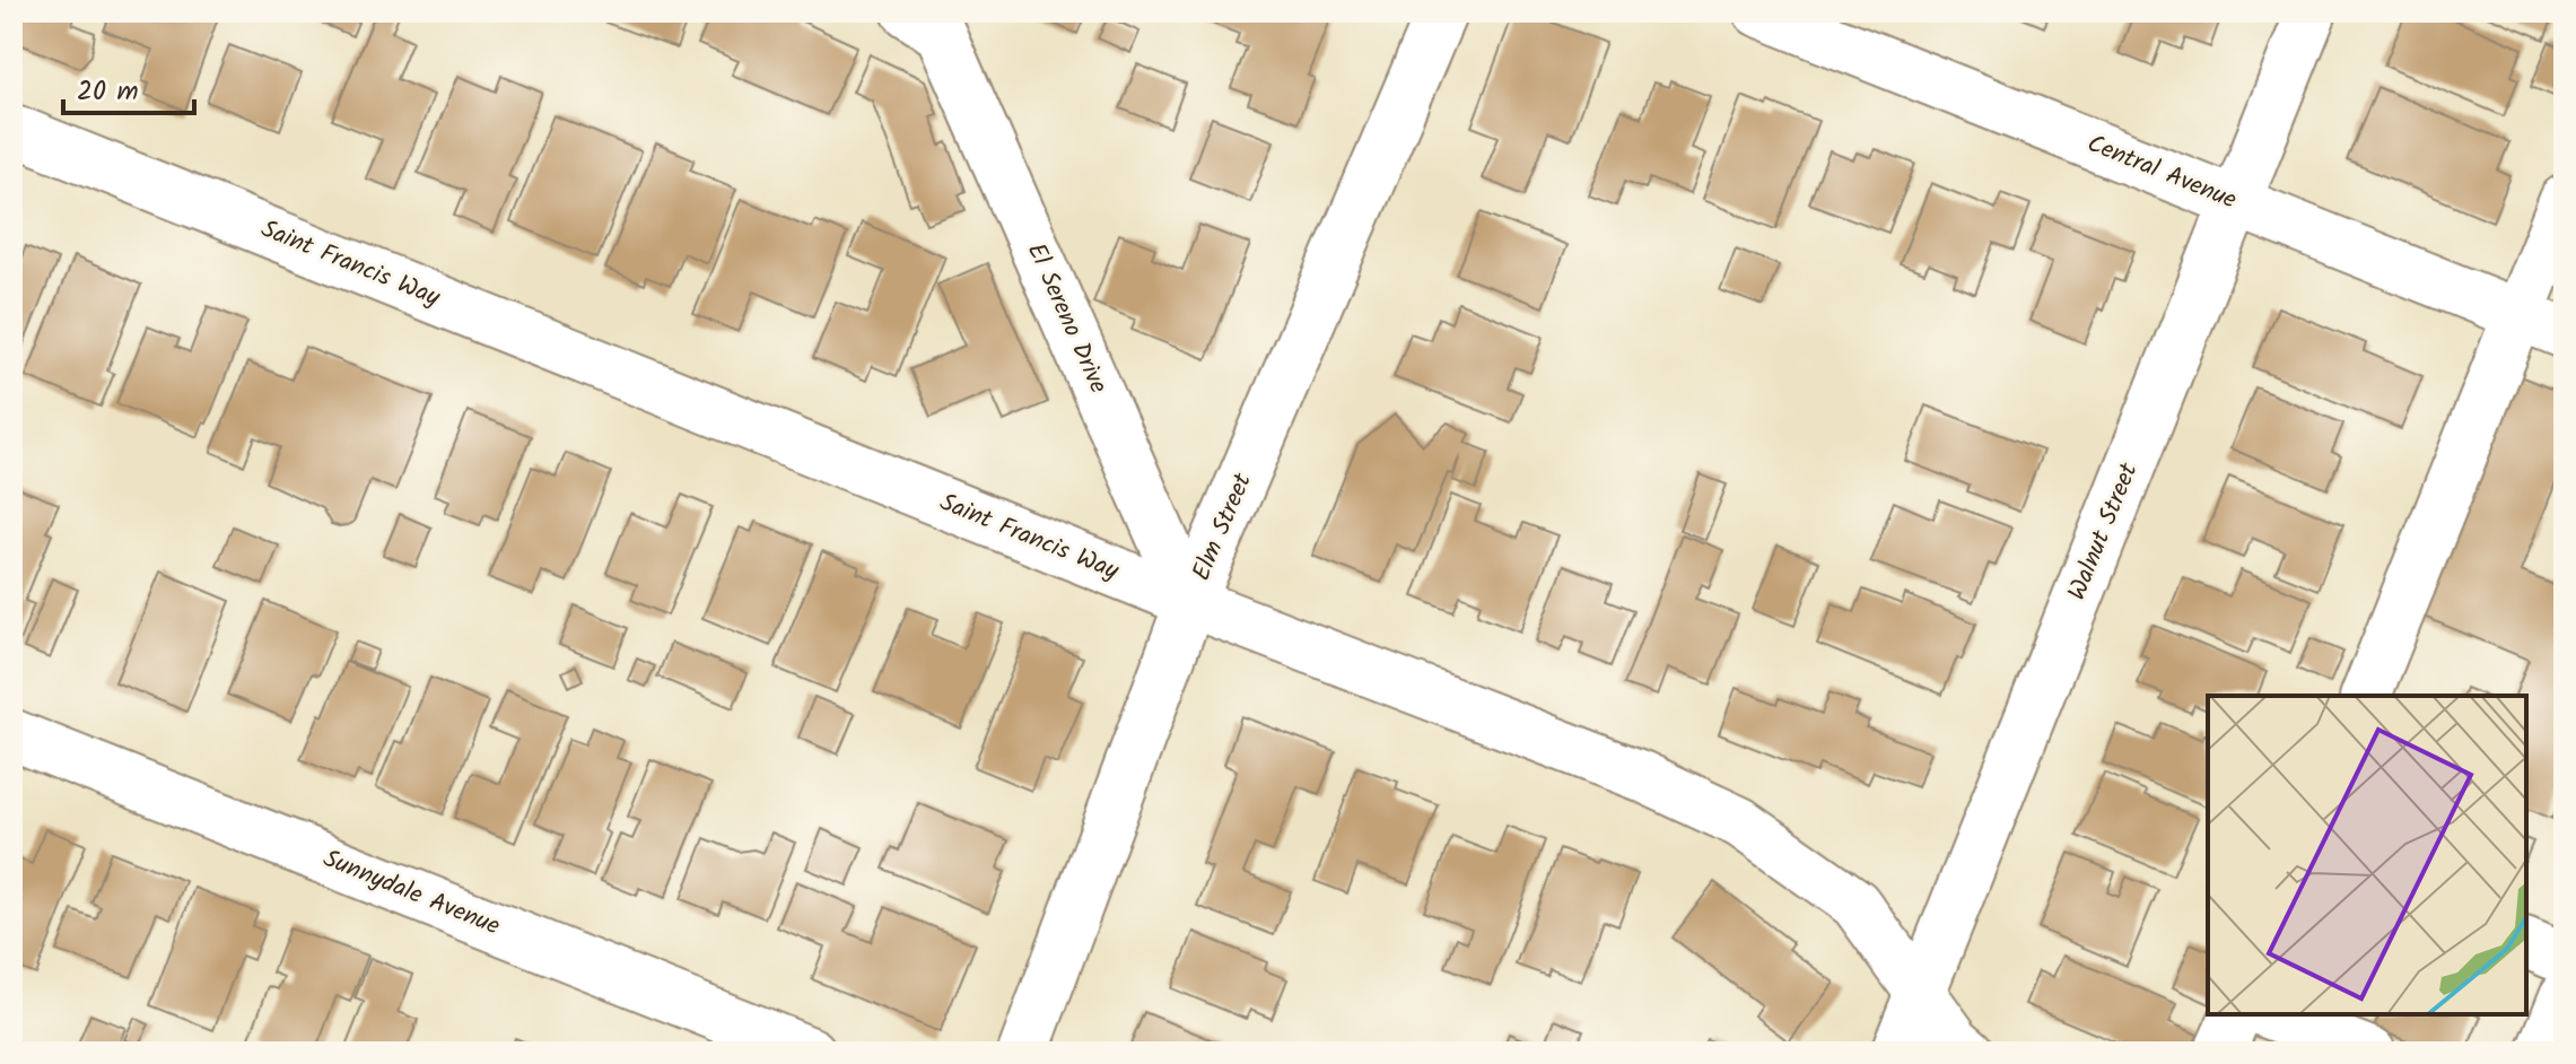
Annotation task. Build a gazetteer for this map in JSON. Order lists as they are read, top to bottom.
{
  "streets": {
    "street": [
      "Central Avenue",
      "Saint Francis Way",
      "El Sereno Drive",
      "Elm Street",
      "Walnut Street",
      "Sunnydale Avenue"
    ]
  },
  "crossings": [
    ["Central Avenue", "Walnut Street"],
    ["Saint Francis Way", "El Sereno Drive"],
    ["Saint Francis Way", "Elm Street"],
    ["Saint Francis Way", "Walnut Street"],
    ["El Sereno Drive", "Elm Street"]
  ],
  "scale_bar": "20 m"
}
